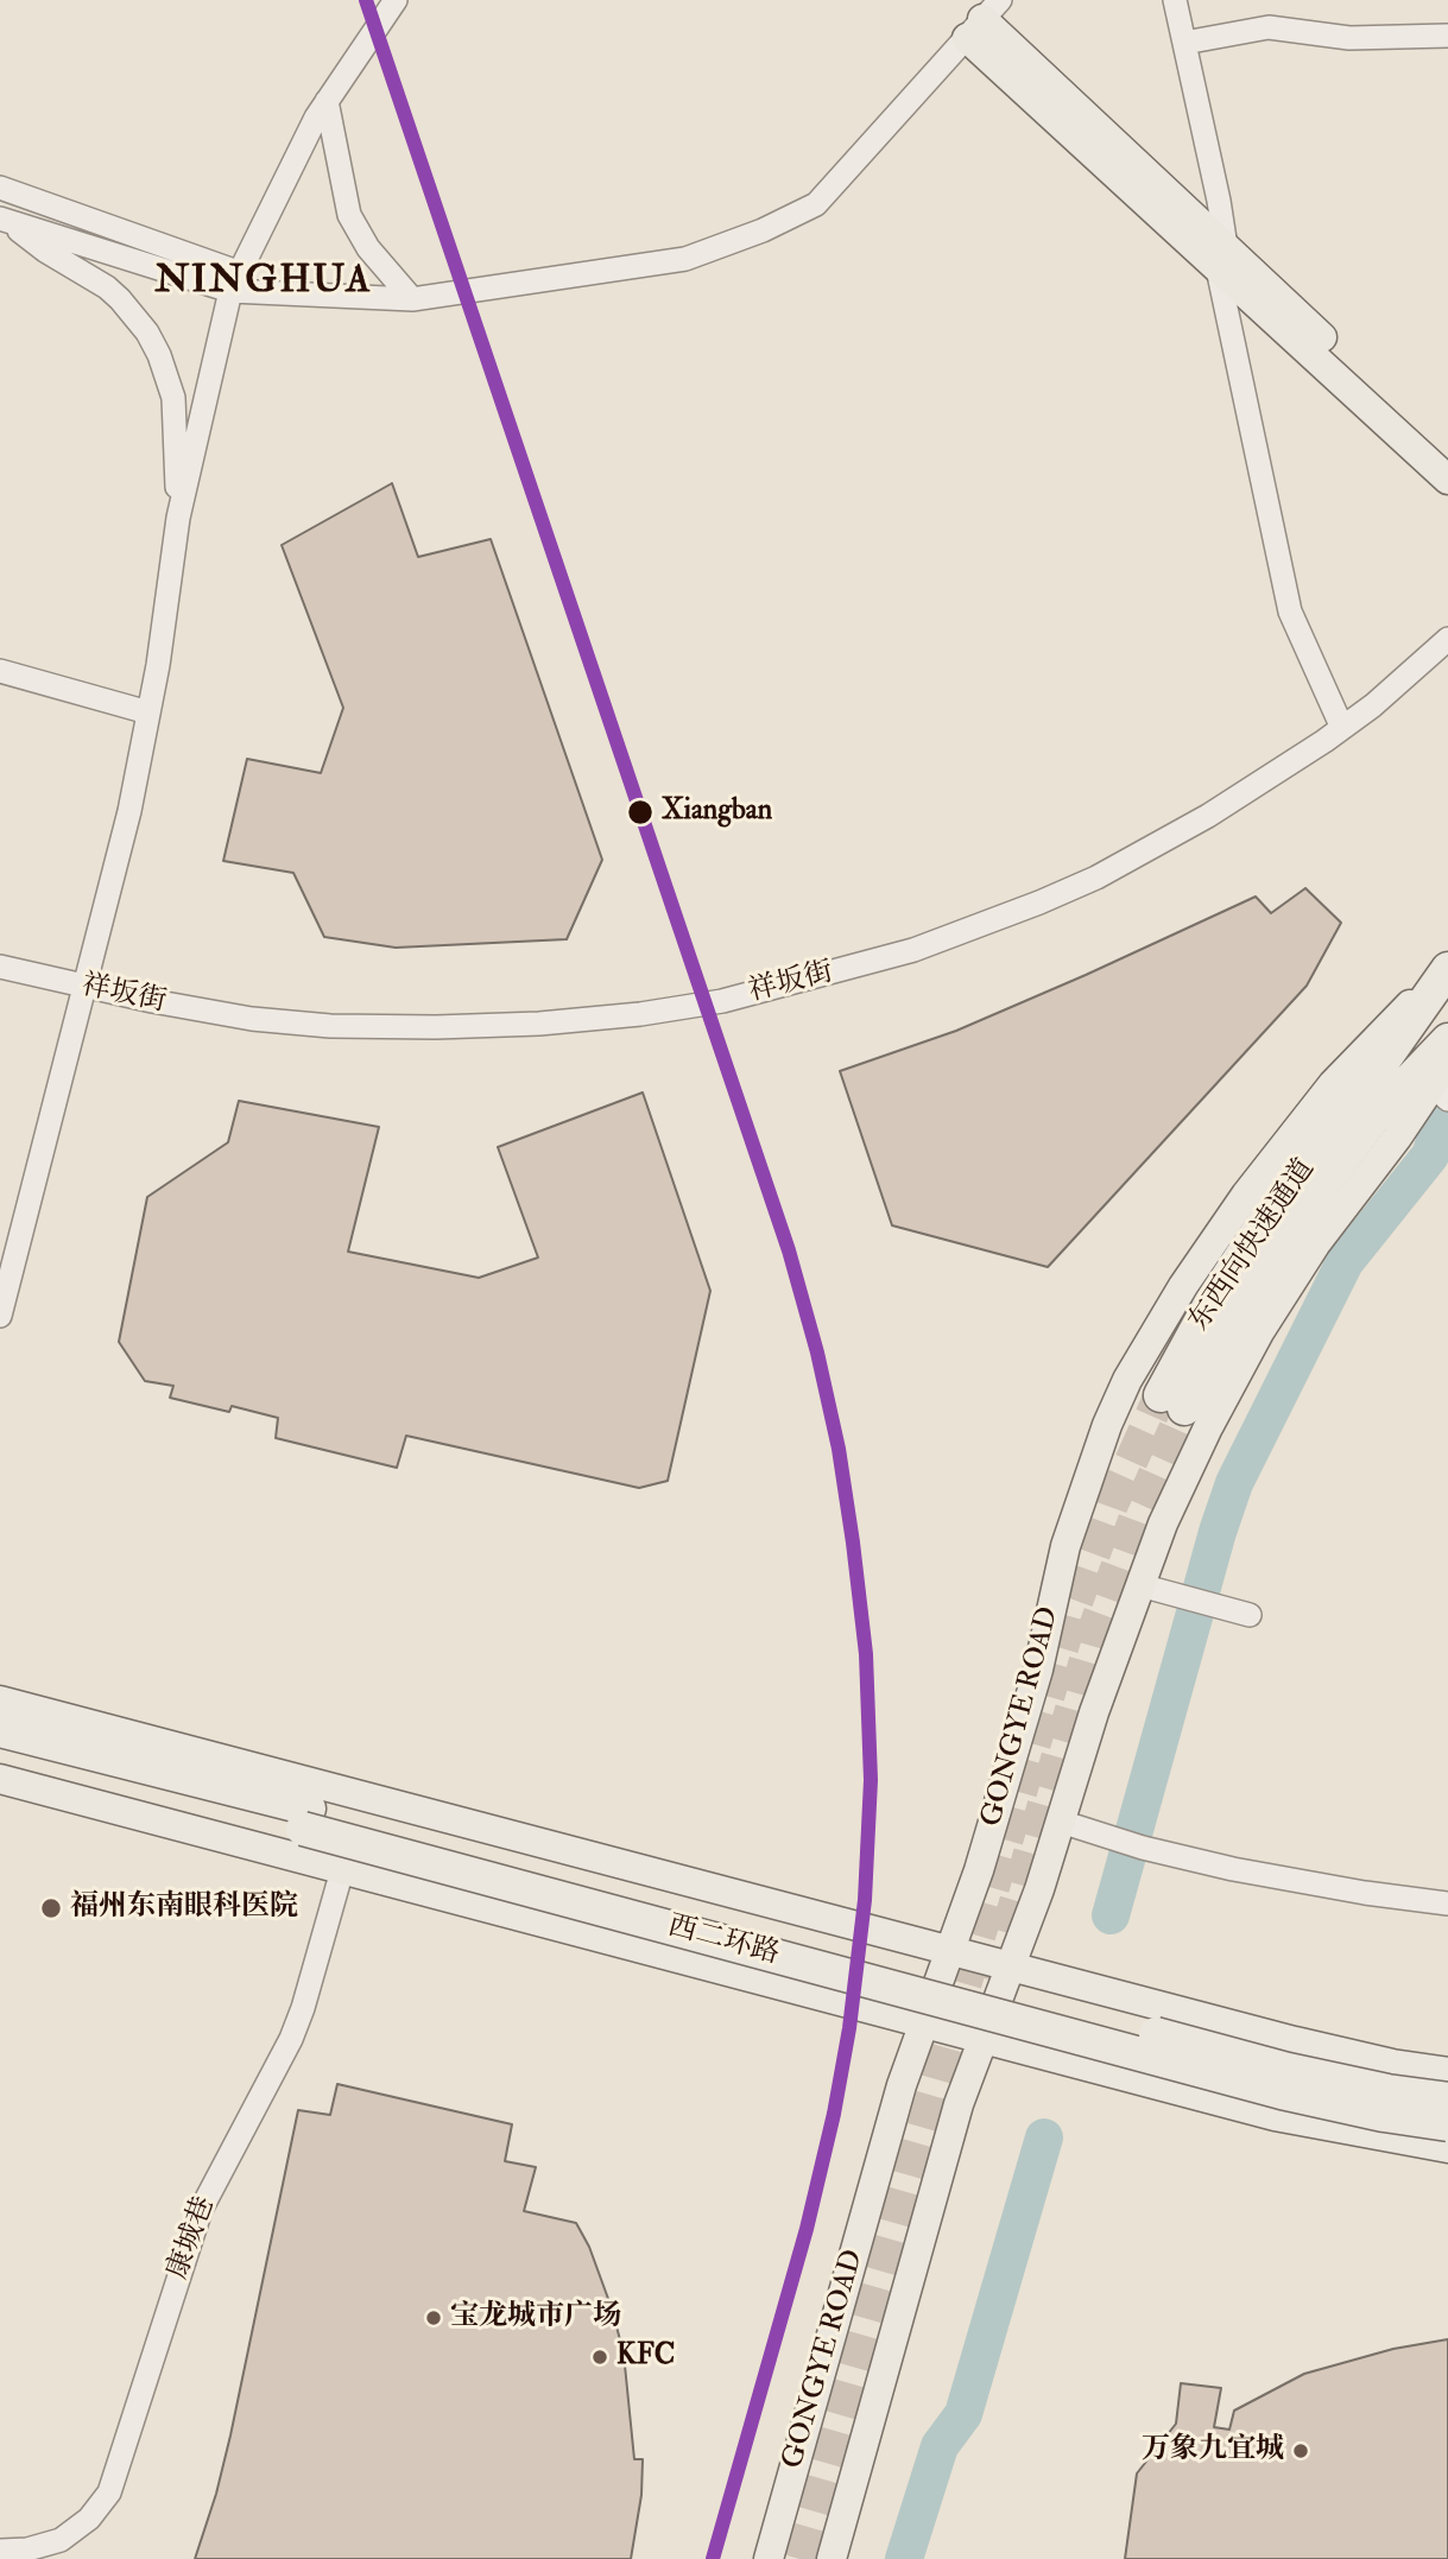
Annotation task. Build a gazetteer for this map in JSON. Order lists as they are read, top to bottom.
{
  "streets": {
    "highway": ["东西向快速通道", "GONGYE ROAD", "西二环路"],
    "street": ["祥坂街", "康城巷"]
  },
  "crossings": [
    ["东西向快速通道", "GONGYE ROAD"]
  ],
  "districts": ["NINGHUA"],
  "places": [
    "Xiangban",
    "福州东南眼科医院",
    "宝龙城市广场",
    "KFC",
    "万象九宜城"
  ]
}
